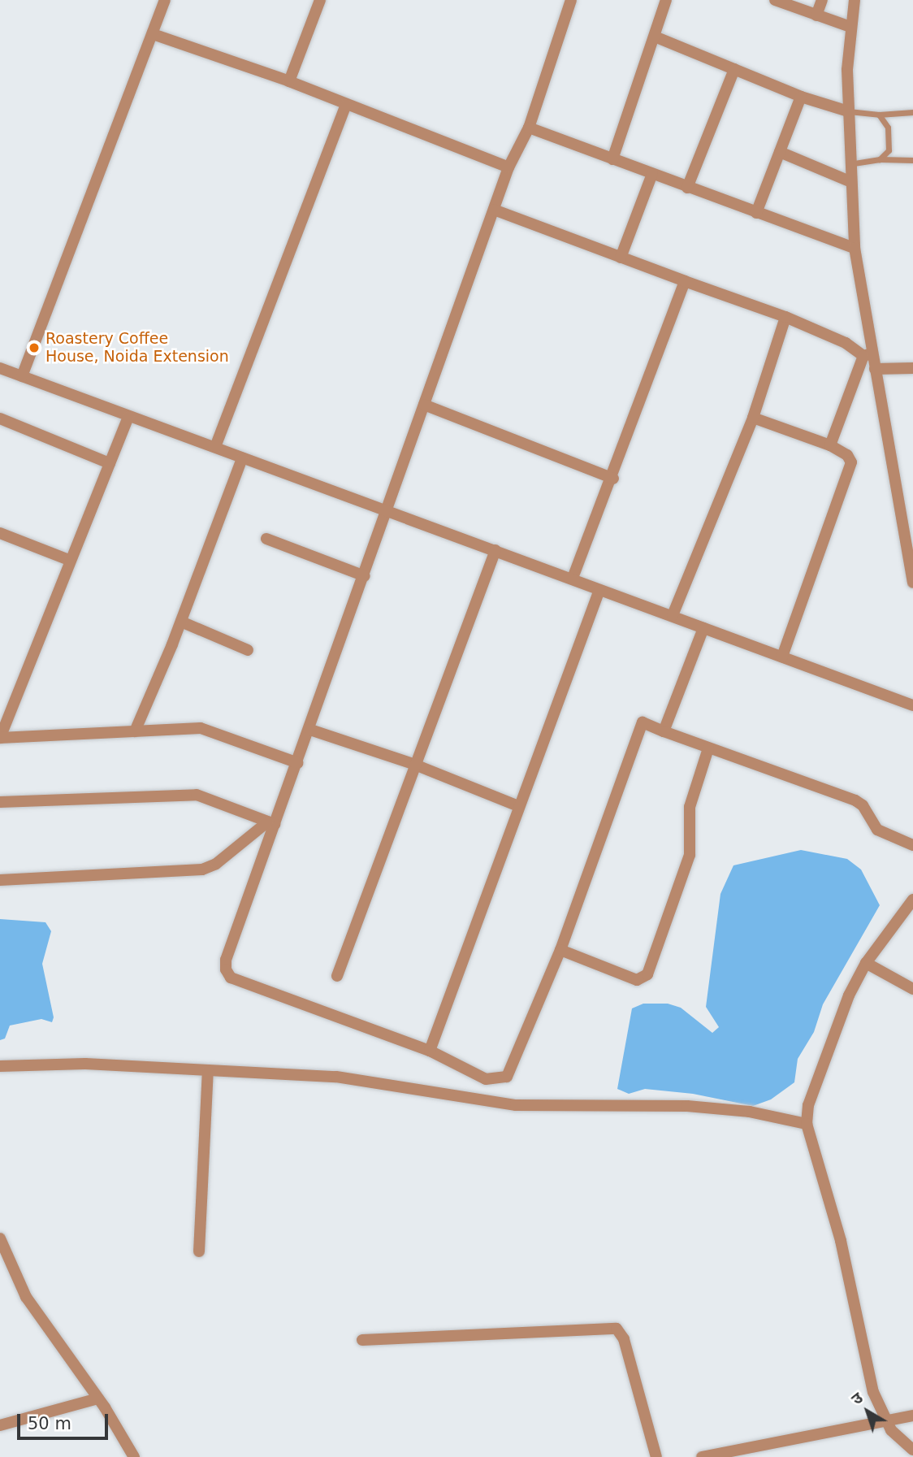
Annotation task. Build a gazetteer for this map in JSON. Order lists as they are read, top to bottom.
{
  "places": ["Roastery Coffee House, Noida Extension"],
  "scale_bar": "50 m",
  "north": "top left"
}
